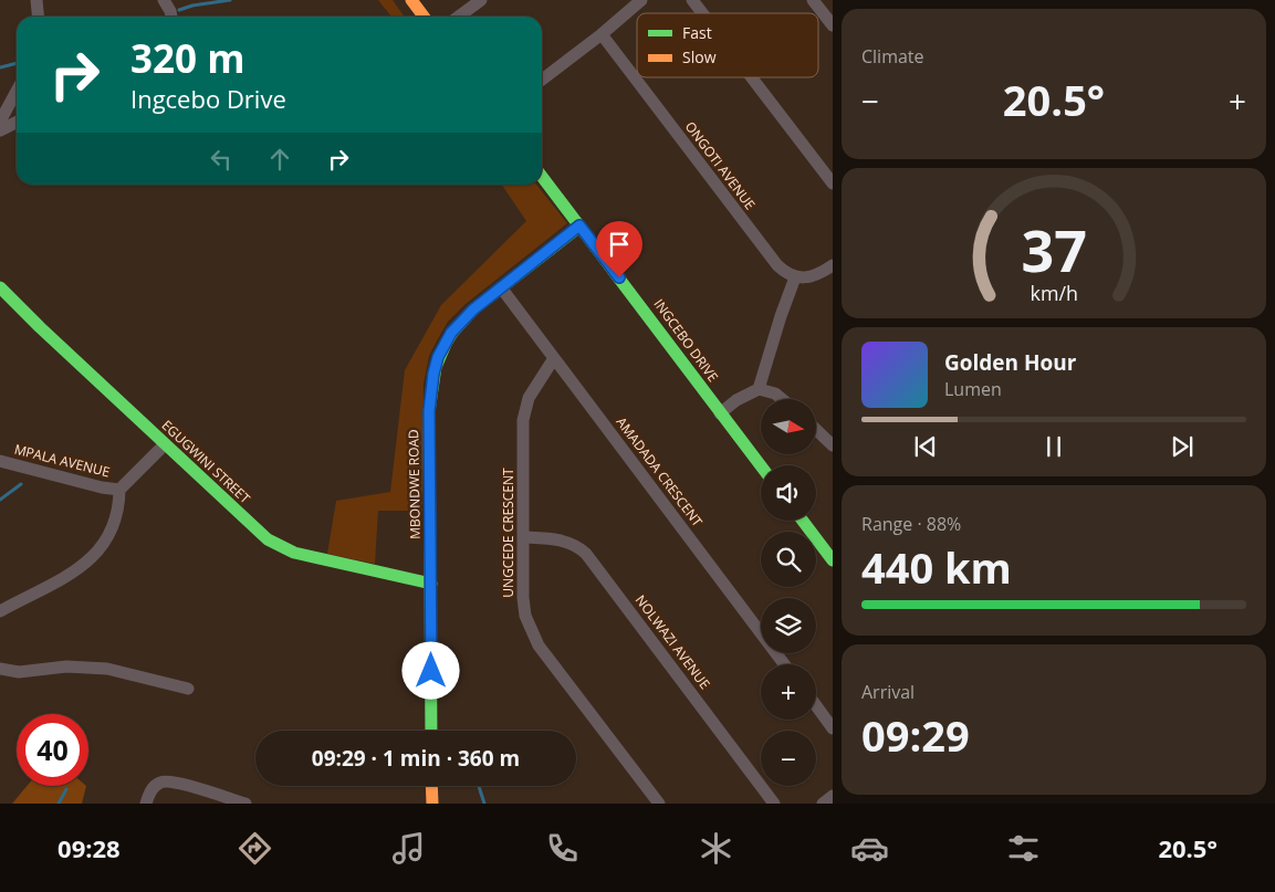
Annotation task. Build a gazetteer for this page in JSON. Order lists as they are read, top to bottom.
{
  "streets": {
    "street": [
      "ONGOTI AVENUE",
      "INGCEBO DRIVE",
      "MPALA AVENUE",
      "EGUGWINI STREET",
      "AMADADA CRESCENT",
      "MBONDWE ROAD",
      "UNGCEDE CRESCENT",
      "NOLWAZI AVENUE"
    ]
  },
  "crossings": [
    ["INGCEBO DRIVE", "MBONDWE ROAD"],
    ["MPALA AVENUE", "EGUGWINI STREET"],
    ["EGUGWINI STREET", "MBONDWE ROAD"],
    ["AMADADA CRESCENT", "MBONDWE ROAD"],
    ["AMADADA CRESCENT", "UNGCEDE CRESCENT"],
    ["UNGCEDE CRESCENT", "NOLWAZI AVENUE"]
  ],
  "legend": ["Fast", "Slow"],
  "north": "right",
  "page": {
    "tile": [
      "Climate",
      ["Range · 88%", "440 km"],
      ["Arrival", "09:29"]
    ],
    "turn": ["320 m", "Ingcebo Drive"],
    "heat": ["−", "20.5°", "+"],
    "song": ["Golden Hour", "Lumen"],
    "map_buttons": ["+", "−"],
    "limit": "40",
    "trip": "09:29 · 1 min · 360 m",
    "tabs": ["09:28", "20.5°"],
    "gauge": ["37", "km/h"]
  }
}
